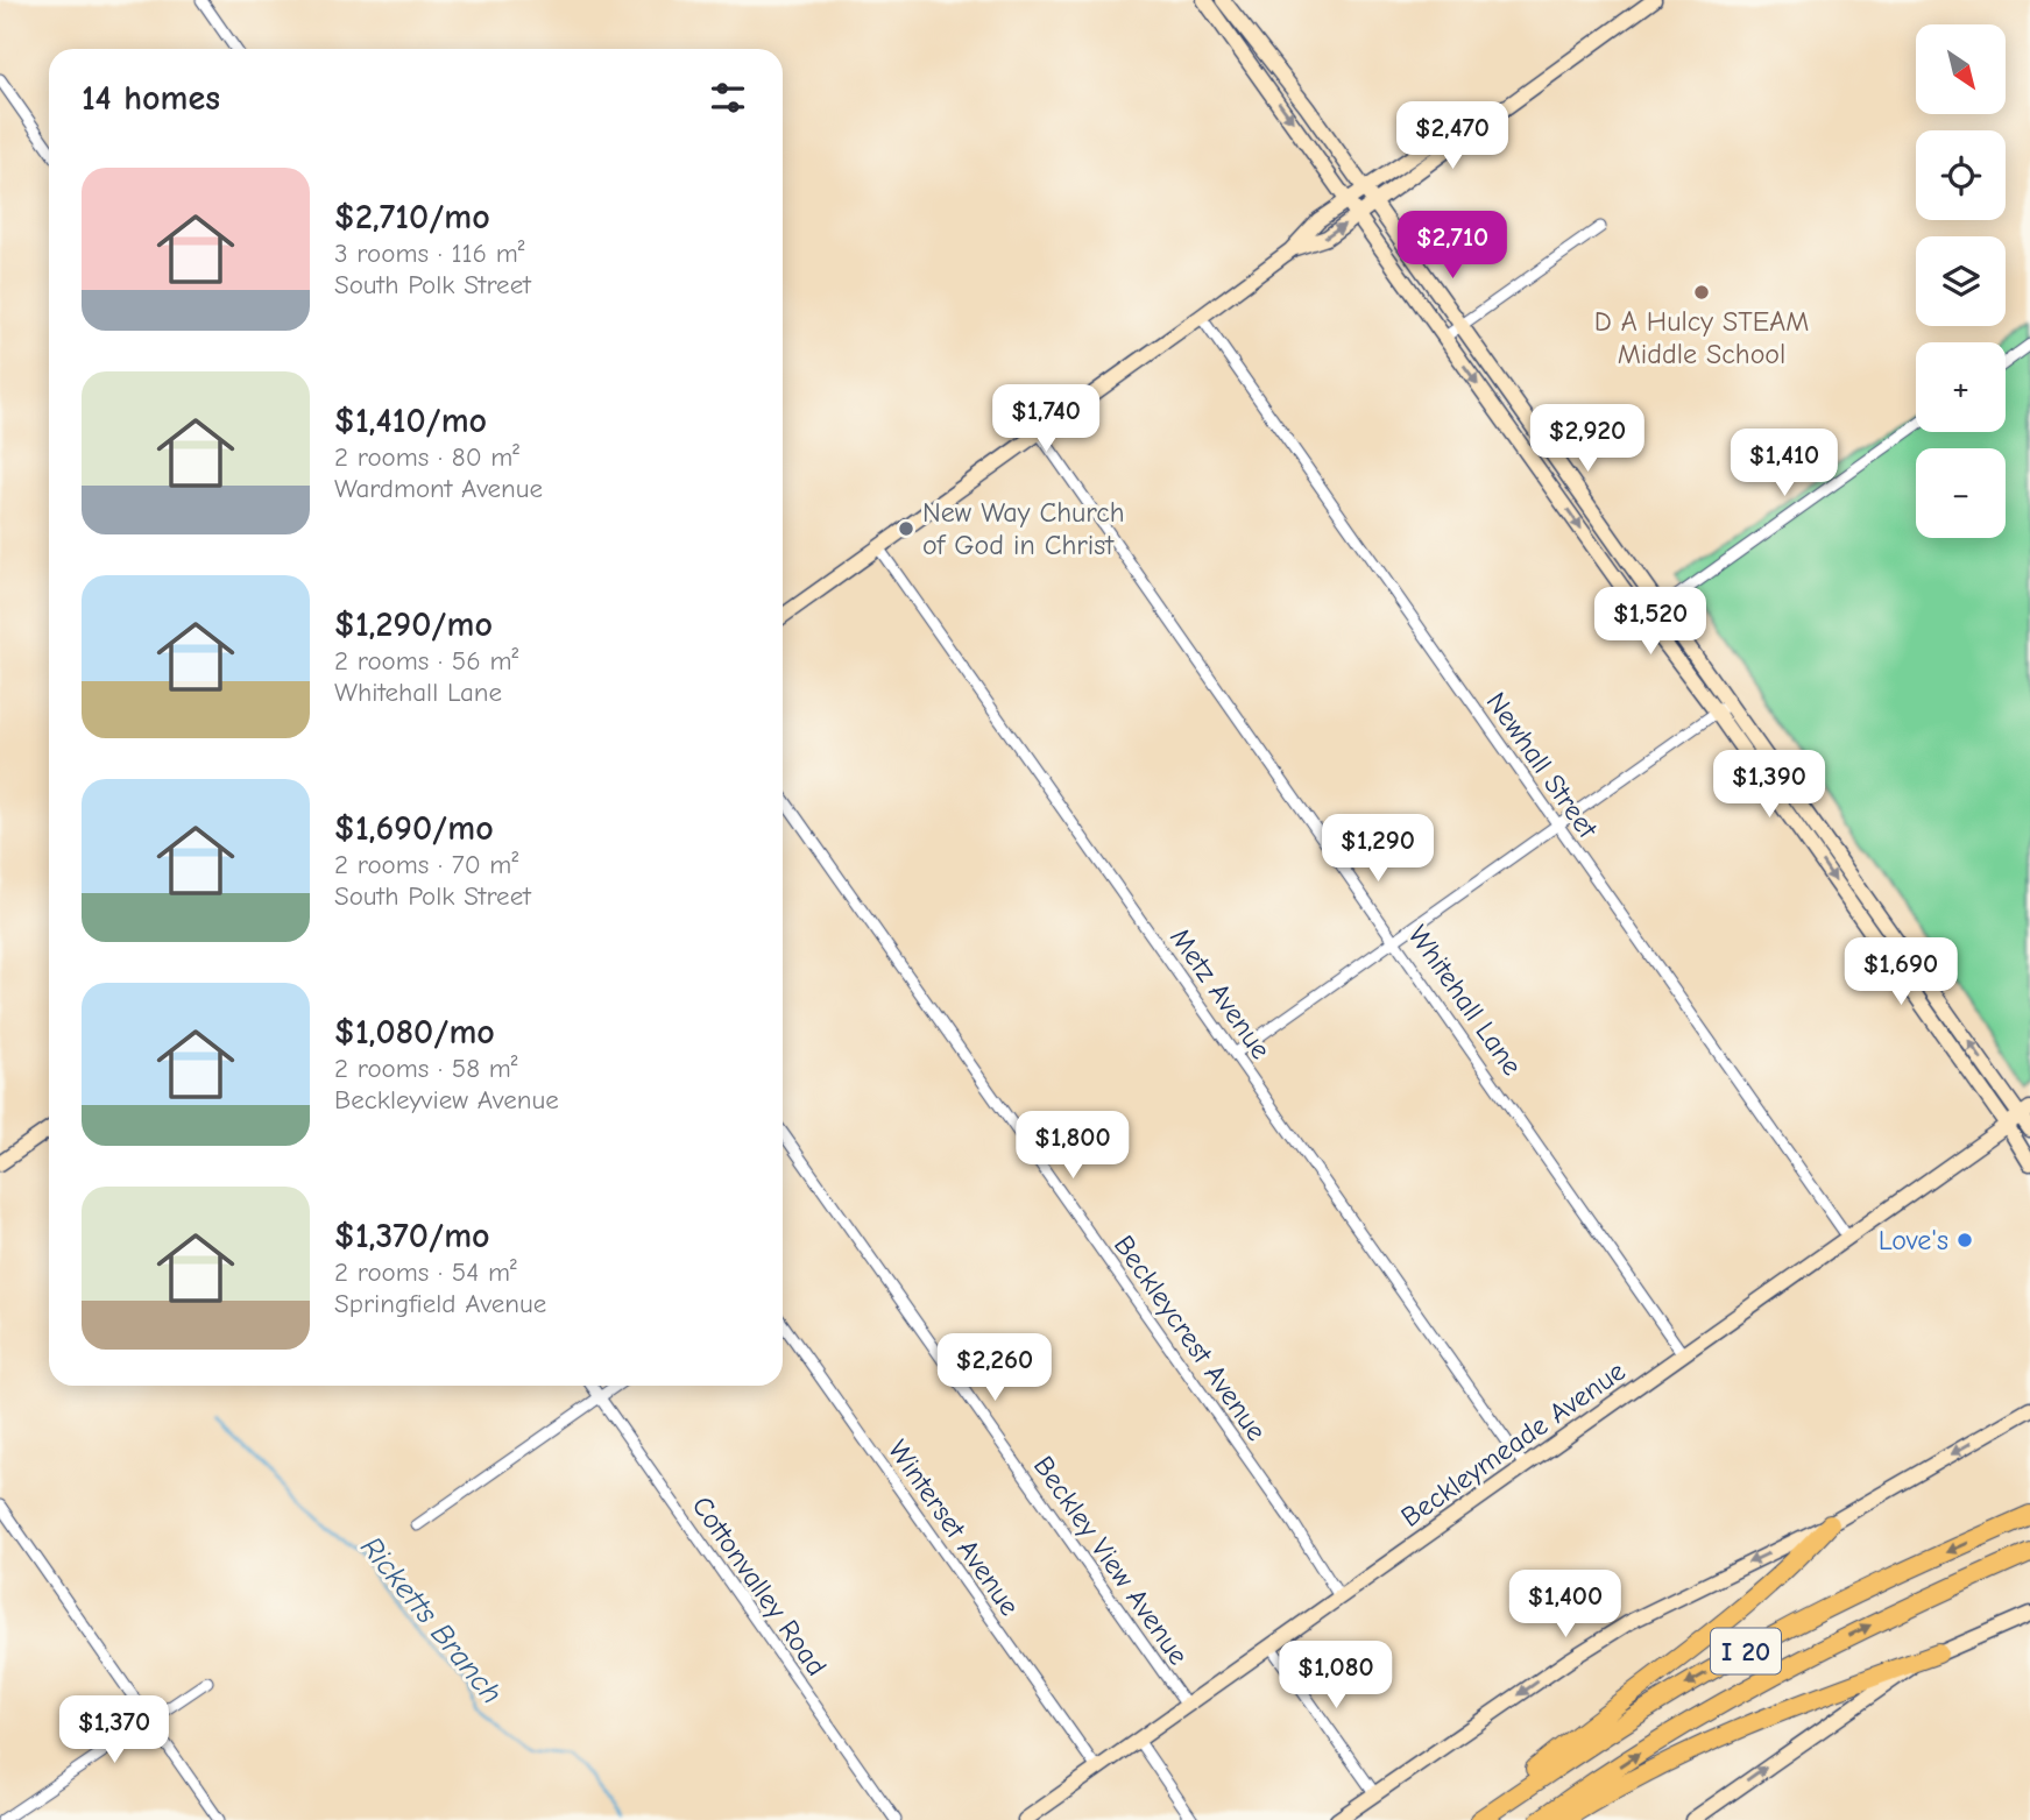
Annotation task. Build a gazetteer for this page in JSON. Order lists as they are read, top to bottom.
{
  "streets": {
    "highway": ["I 20"],
    "main road": ["Beckleymeade Avenue"],
    "street": [
      "Newhall Street",
      "Metz Avenue",
      "Whitehall Lane",
      "Beckleycrest Avenue",
      "Winterset Avenue",
      "Beckley View Avenue",
      "Cottonvalley Road"
    ]
  },
  "crossings": [
    ["Newhall Street", "Beckleymeade Avenue"],
    ["Metz Avenue", "Beckleymeade Avenue"],
    ["Whitehall Lane", "Beckleymeade Avenue"],
    ["Beckleycrest Avenue", "Beckleymeade Avenue"],
    ["Beckleymeade Avenue", "Winterset Avenue"],
    ["Beckleymeade Avenue", "Beckley View Avenue"]
  ],
  "water": ["Ricketts Branch"],
  "places": ["D A Hulcy STEAM Middle School", "New Way Church of God in Christ", "Love's"],
  "north": "bottom right",
  "page": {
    "map_buttons": ["+", "−"],
    "heading": "14 homes",
    "price": [
      "$2,470",
      "$2,710",
      "$1,740",
      "$2,920",
      "$1,410",
      "$1,520",
      "$1,390",
      "$1,290",
      "$1,690",
      "$1,800",
      "$2,260",
      "$1,400",
      "$1,080",
      "$1,370"
    ],
    "list": [
      {
        "name": "$2,710/mo",
        "note": "3 rooms · 116 m² · South Polk Street"
      },
      {
        "name": "$1,410/mo",
        "note": "2 rooms · 80 m² · Wardmont Avenue"
      },
      {
        "name": "$1,290/mo",
        "note": "2 rooms · 56 m² · Whitehall Lane"
      },
      {
        "name": "$1,690/mo",
        "note": "2 rooms · 70 m² · South Polk Street"
      },
      {
        "name": "$1,080/mo",
        "note": "2 rooms · 58 m² · Beckleyview Avenue"
      },
      {
        "name": "$1,370/mo",
        "note": "2 rooms · 54 m² · Springfield Avenue"
      }
    ]
  }
}
